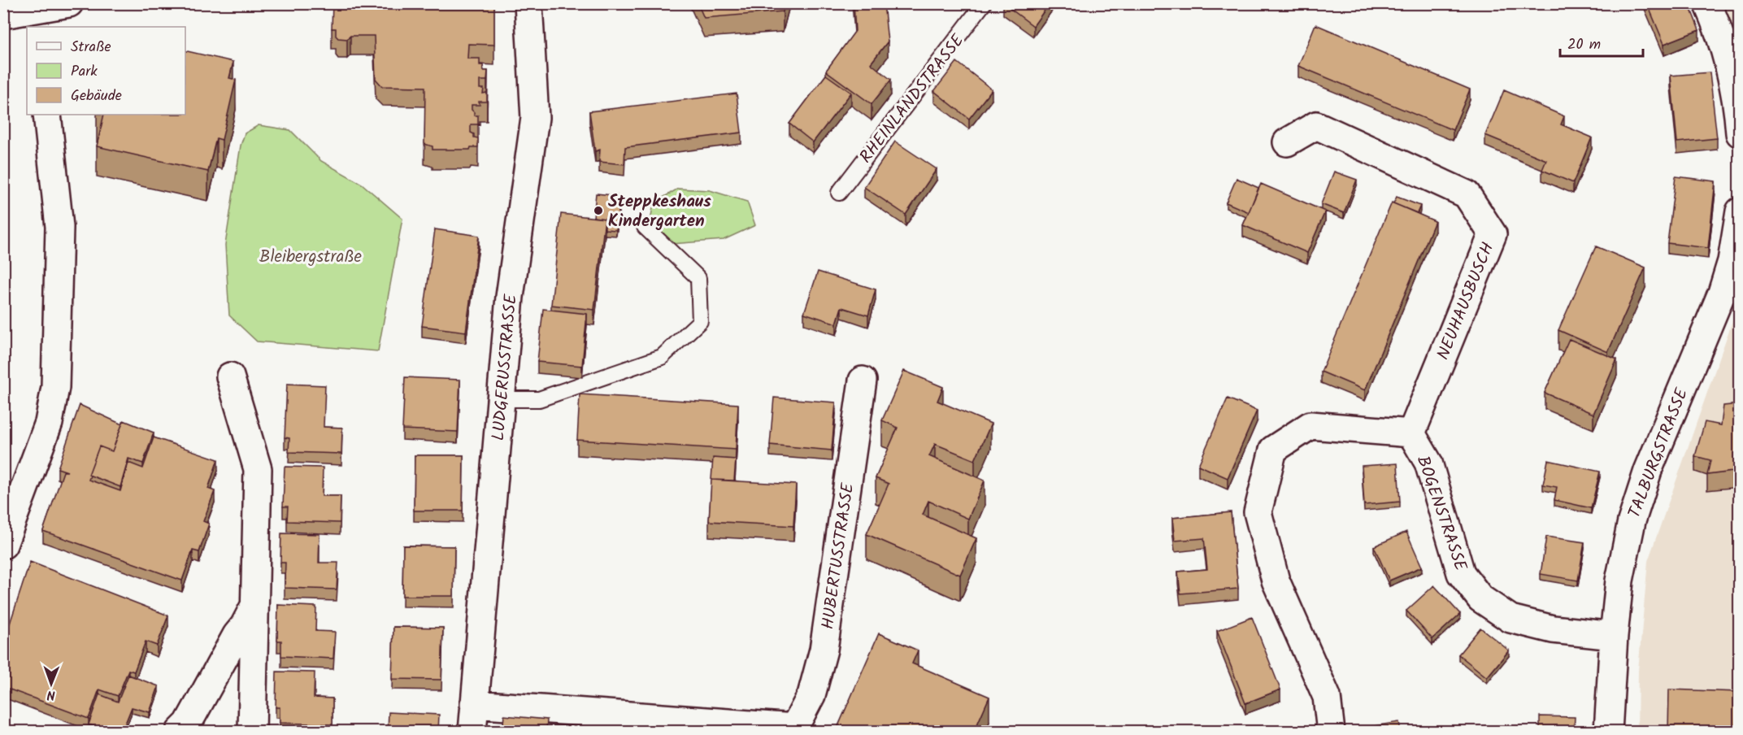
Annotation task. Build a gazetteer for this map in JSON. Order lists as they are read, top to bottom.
{
  "streets": {
    "street": [
      "NEUHAUSBUSCH",
      "LUDGERUSSTRASSE",
      "TALBURGSTRASSE",
      "BOGENSTRASSE",
      "HUBERTUSSTRASSE"
    ],
    "lane": ["RHEINLANDSTRASSE"]
  },
  "crossings": [
    ["NEUHAUSBUSCH", "BOGENSTRASSE"],
    ["LUDGERUSSTRASSE", "HUBERTUSSTRASSE"],
    ["TALBURGSTRASSE", "BOGENSTRASSE"]
  ],
  "parks": ["Bleibergstraße"],
  "places": ["Steppkeshaus Kindergarten"],
  "legend": ["Straße", "Park", "Gebäude"],
  "scale_bar": "20 m",
  "north": "bottom"
}
